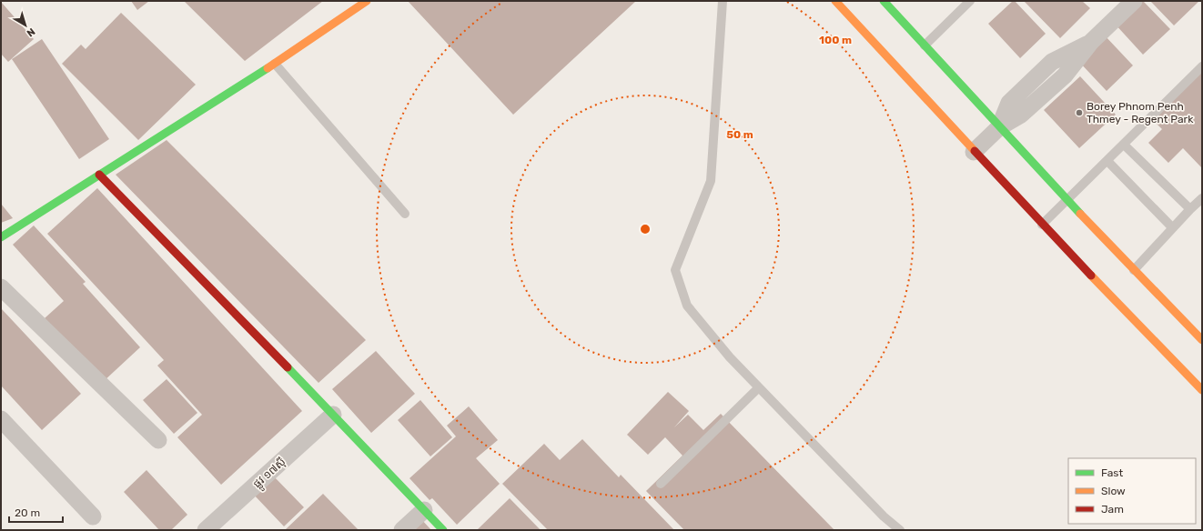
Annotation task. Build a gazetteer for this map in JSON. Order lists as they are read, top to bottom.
{
  "streets": {
    "street": ["ផ្លូវ ១៧ស៊ី"]
  },
  "places": ["Borey Phnom Penh Thmey - Regent Park"],
  "legend": ["Fast", "Slow", "Jam"],
  "scale_bar": "20 m",
  "north": "bottom right",
  "rings": ["100 m", "50 m"]
}
